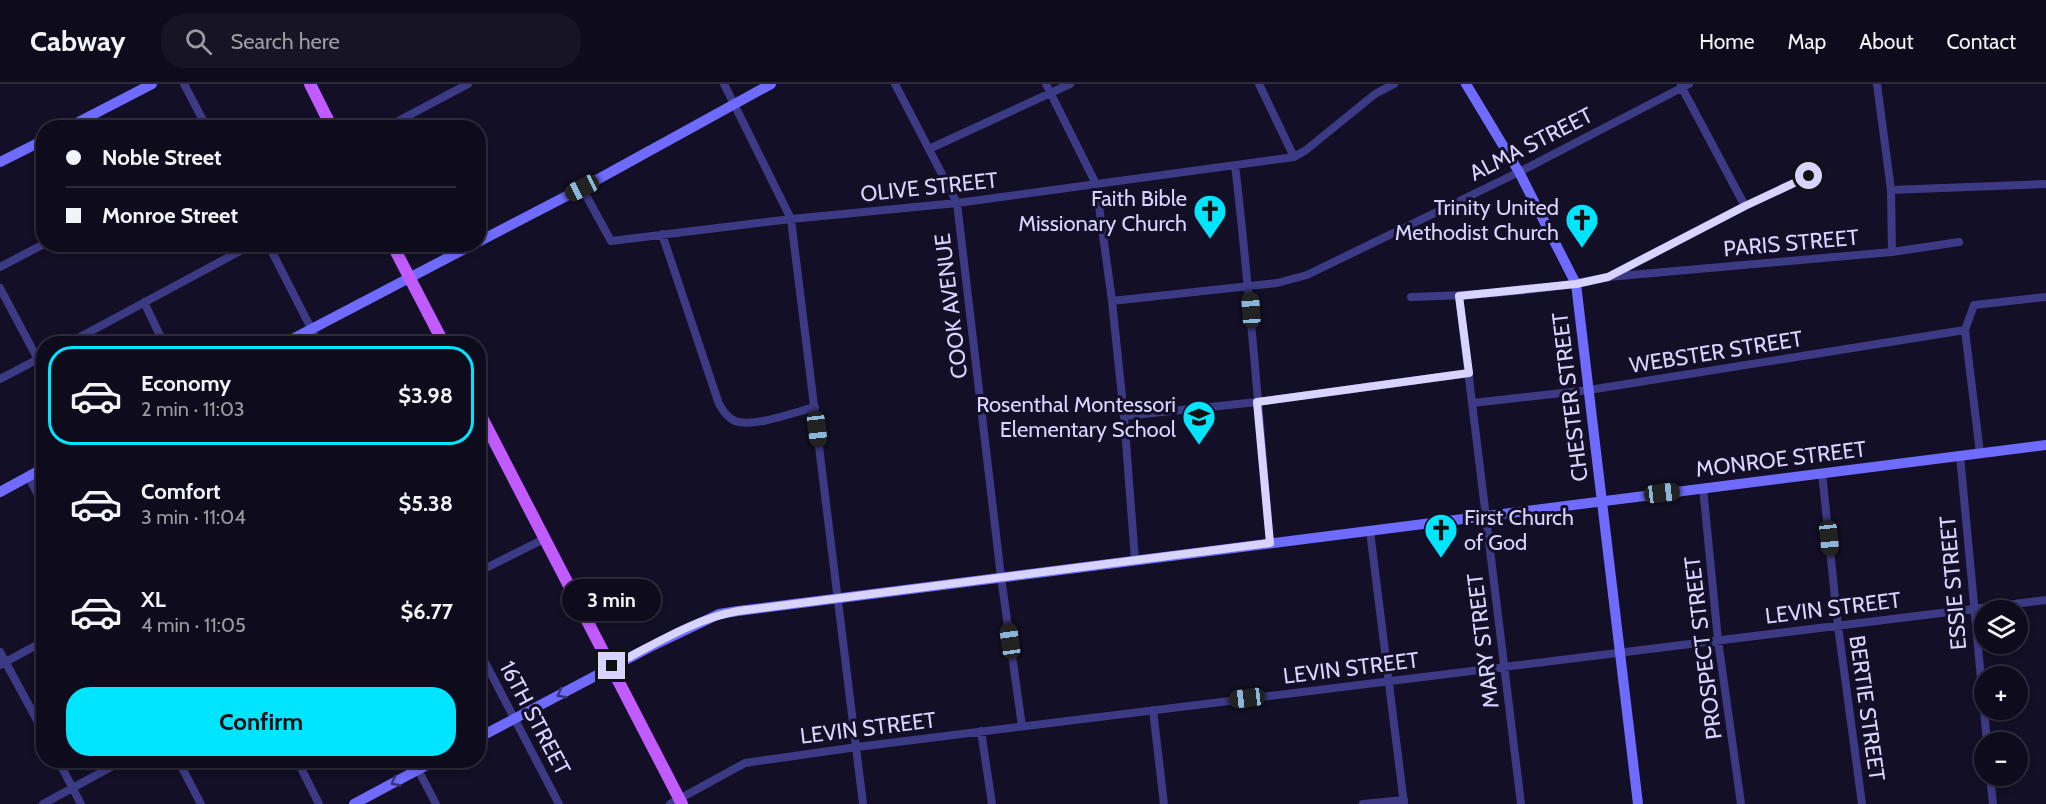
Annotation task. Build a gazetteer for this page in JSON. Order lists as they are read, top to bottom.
{
  "streets": {
    "main road": ["CHESTER STREET", "MONROE STREET"],
    "street": [
      "ALMA STREET",
      "OLIVE STREET",
      "PARIS STREET",
      "COOK AVENUE",
      "WEBSTER STREET",
      "ESSIE STREET",
      "LEVIN STREET",
      "MARY STREET",
      "PROSPECT STREET",
      "BERTIE STREET",
      "16TH STREET"
    ]
  },
  "crossings": [
    ["ALMA STREET", "CHESTER STREET"],
    ["OLIVE STREET", "COOK AVENUE"],
    ["PARIS STREET", "CHESTER STREET"],
    ["PARIS STREET", "MARY STREET"],
    ["COOK AVENUE", "MONROE STREET"],
    ["COOK AVENUE", "LEVIN STREET"],
    ["WEBSTER STREET", "CHESTER STREET"],
    ["WEBSTER STREET", "MARY STREET"],
    ["CHESTER STREET", "MONROE STREET"],
    ["CHESTER STREET", "LEVIN STREET"],
    ["MONROE STREET", "ESSIE STREET"],
    ["MONROE STREET", "MARY STREET"],
    ["MONROE STREET", "PROSPECT STREET"],
    ["MONROE STREET", "BERTIE STREET"],
    ["MONROE STREET", "16TH STREET"],
    ["ESSIE STREET", "LEVIN STREET"],
    ["LEVIN STREET", "MARY STREET"],
    ["LEVIN STREET", "PROSPECT STREET"],
    ["LEVIN STREET", "BERTIE STREET"]
  ],
  "places": {
    "church": ["Faith Bible Missionary Church", "Trinity United Methodist Church", "First Church of God"],
    "school or university": ["Rosenthal Montessori Elementary School"]
  },
  "page": {
    "header": "Cabway",
    "search": "Search here",
    "nav": [
      "Home",
      "Map",
      "About",
      "Contact"
    ],
    "banner": ["Noble Street", "Monroe Street"],
    "list": [
      {
        "name": "Economy",
        "note": "2 min · 11:03",
        "value": "$3.98"
      },
      {
        "name": "Comfort",
        "note": "3 min · 11:04",
        "value": "$5.38"
      },
      {
        "name": "XL",
        "note": "4 min · 11:05",
        "value": "$6.77"
      }
    ],
    "bubble": "3 min",
    "map_buttons": ["+", "−"],
    "buttons": "Confirm"
  }
}
